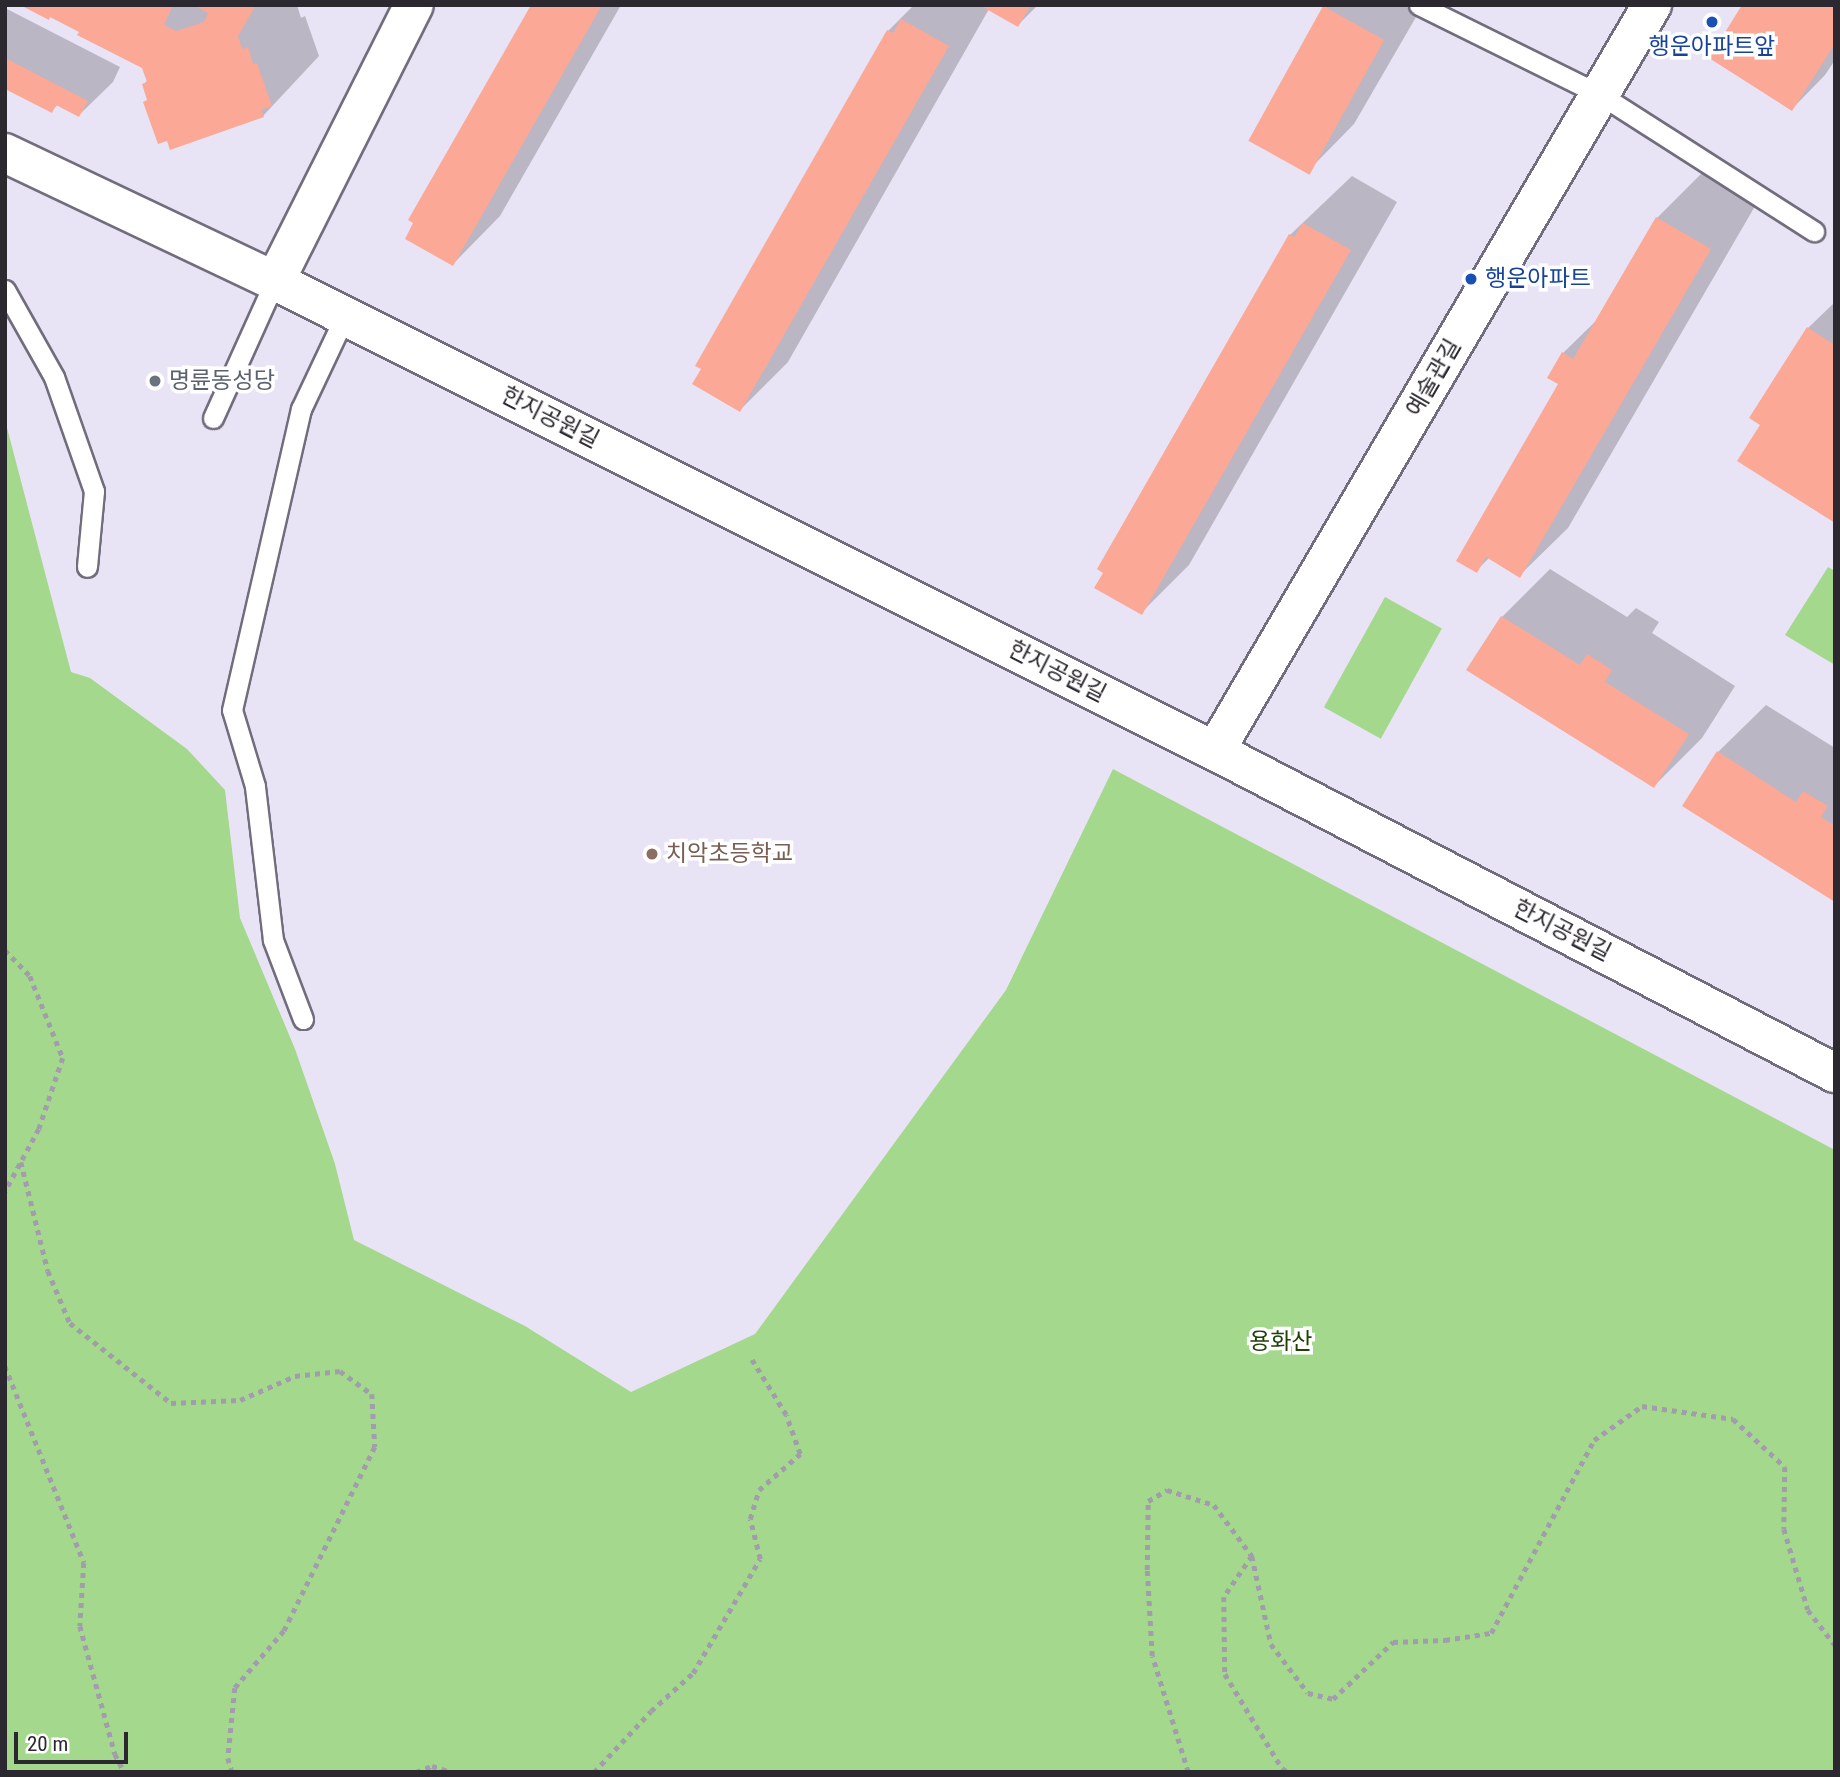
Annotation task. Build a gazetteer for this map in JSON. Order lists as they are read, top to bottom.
{
  "streets": {
    "street": ["예술관길", "한지공원길"]
  },
  "crossings": [
    ["예술관길", "한지공원길"]
  ],
  "parks": ["용화산"],
  "places": [
    "행운아파트앞",
    "행운아파트",
    "명륜동성당",
    "치악초등학교"
  ],
  "scale_bar": "20 m"
}
